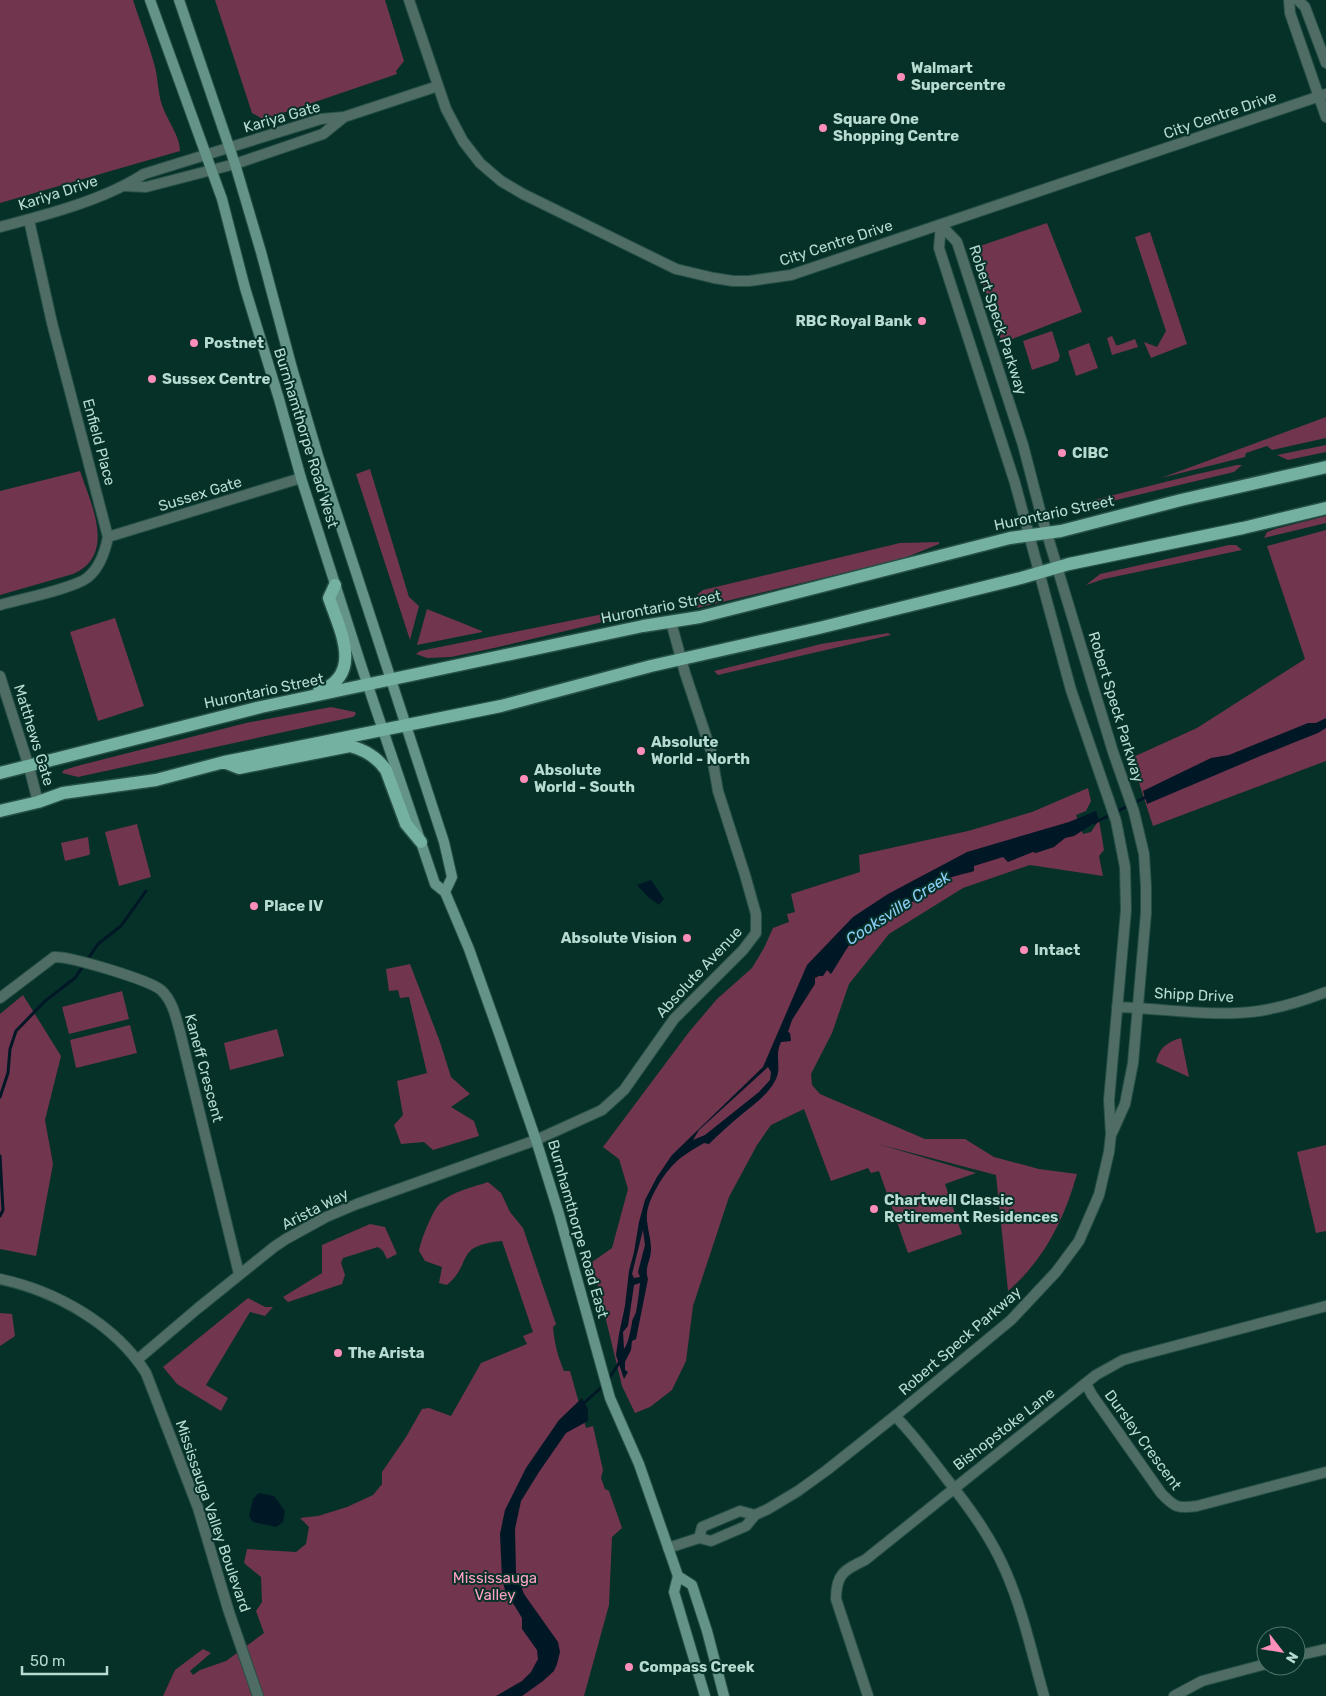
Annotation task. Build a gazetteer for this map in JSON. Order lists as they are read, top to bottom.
{
  "streets": {
    "main road": ["Burnhamthorpe Road West", "Hurontario Street", "Burnhamthorpe Road East"],
    "street": [
      "City Centre Drive",
      "Kariya Gate",
      "Kariya Drive",
      "Robert Speck Parkway",
      "Enfield Place",
      "Sussex Gate",
      "Matthews Gate",
      "Absolute Avenue",
      "Shipp Drive",
      "Kaneff Crescent",
      "Arista Way",
      "Bishopstoke Lane",
      "Dursley Crescent",
      "Mississauga Valley Boulevard"
    ]
  },
  "crossings": [
    ["City Centre Drive", "Kariya Gate"],
    ["City Centre Drive", "Robert Speck Parkway"],
    ["Kariya Gate", "Kariya Drive"],
    ["Kariya Gate", "Burnhamthorpe Road West"],
    ["Kariya Drive", "Burnhamthorpe Road West"],
    ["Kariya Drive", "Enfield Place"],
    ["Robert Speck Parkway", "Hurontario Street"],
    ["Robert Speck Parkway", "Shipp Drive"],
    ["Robert Speck Parkway", "Burnhamthorpe Road East"],
    ["Burnhamthorpe Road West", "Sussex Gate"],
    ["Burnhamthorpe Road West", "Hurontario Street"],
    ["Burnhamthorpe Road West", "Burnhamthorpe Road East"],
    ["Enfield Place", "Sussex Gate"],
    ["Hurontario Street", "Matthews Gate"],
    ["Hurontario Street", "Absolute Avenue"],
    ["Absolute Avenue", "Arista Way"],
    ["Absolute Avenue", "Burnhamthorpe Road East"],
    ["Kaneff Crescent", "Arista Way"],
    ["Arista Way", "Burnhamthorpe Road East"],
    ["Arista Way", "Mississauga Valley Boulevard"],
    ["Bishopstoke Lane", "Dursley Crescent"]
  ],
  "water": ["Cooksville Creek"],
  "parks": ["Mississauga Valley"],
  "places": [
    "Walmart Supercentre",
    "Square One Shopping Centre",
    "RBC Royal Bank",
    "Postnet",
    "Sussex Centre",
    "CIBC",
    "Absolute World - North",
    "Absolute World - South",
    "Place IV",
    "Absolute Vision",
    "Intact",
    "Chartwell Classic Retirement Residences",
    "The Arista",
    "Compass Creek"
  ],
  "scale_bar": "50 m",
  "north": "bottom right"
}
